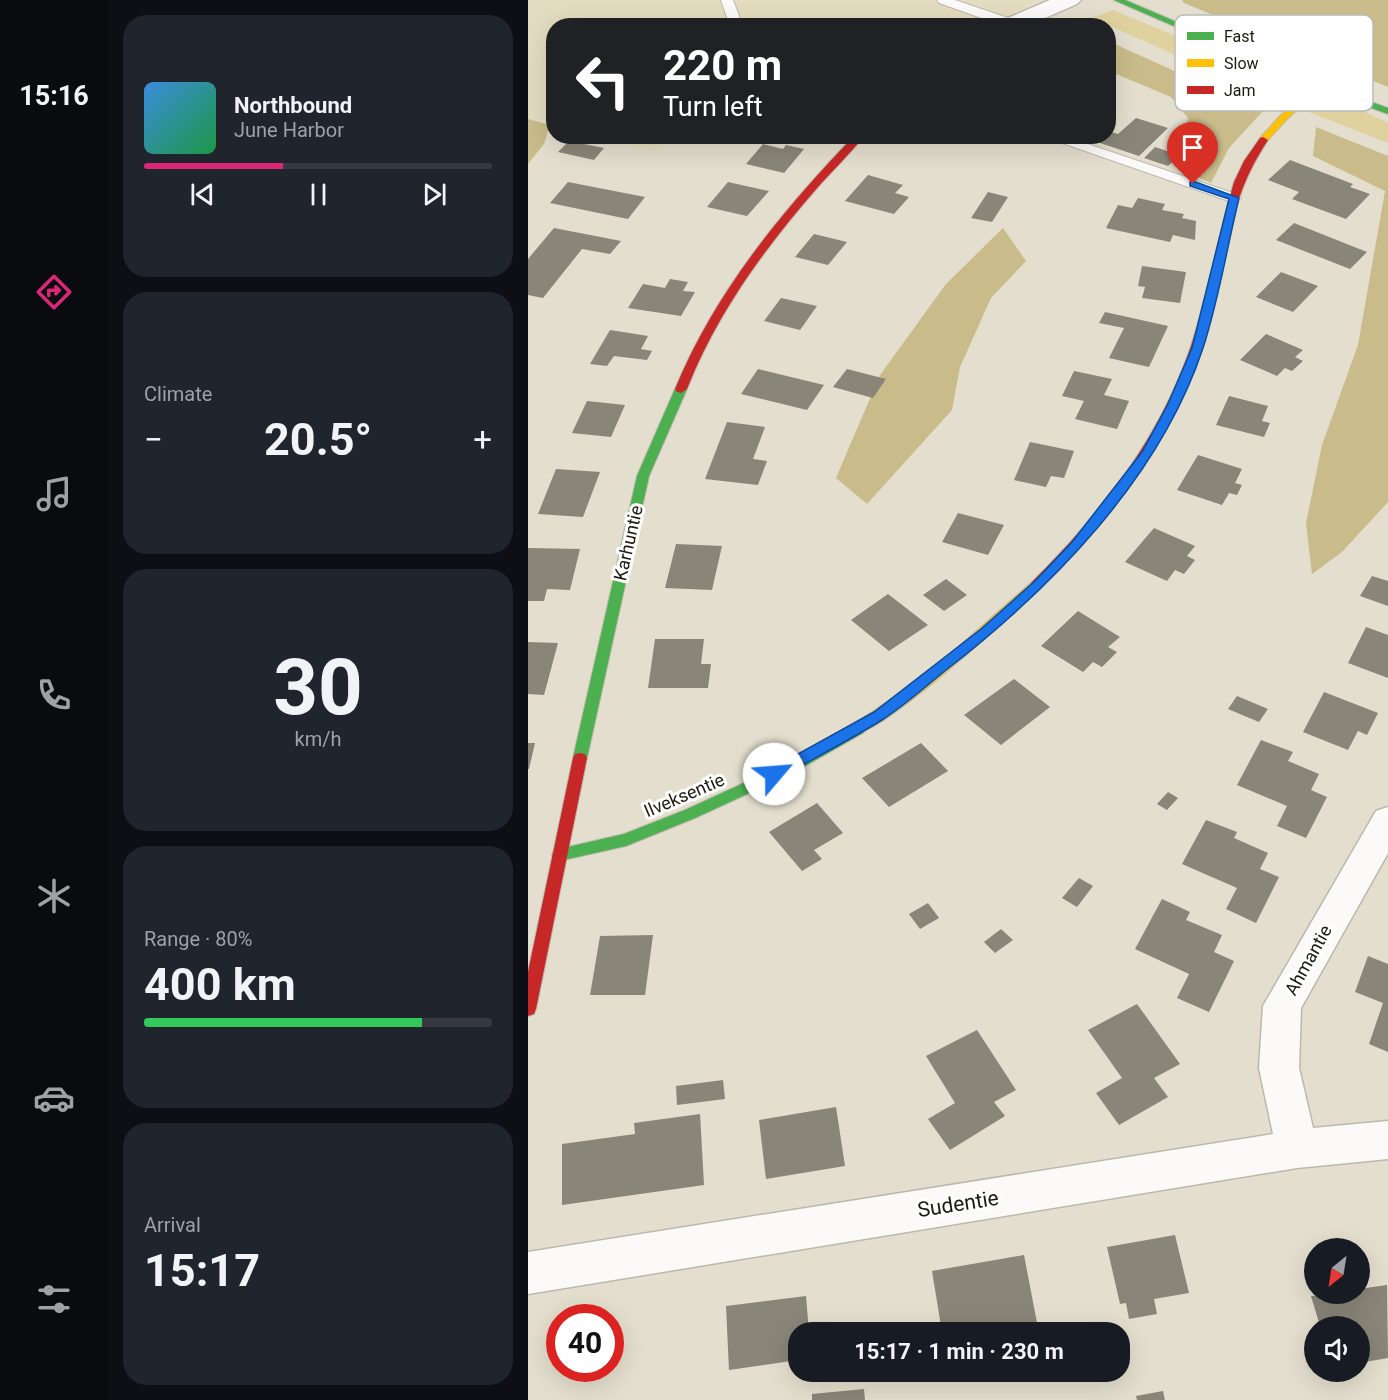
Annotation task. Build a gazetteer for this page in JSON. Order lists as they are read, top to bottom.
{
  "streets": {
    "street": [
      "Karhuntie",
      "Ilveksentie",
      "Ahmantie",
      "Sudentie"
    ]
  },
  "crossings": [
    ["Karhuntie", "Ilveksentie"],
    ["Ahmantie", "Sudentie"]
  ],
  "legend": ["Fast", "Slow", "Jam"],
  "north": "bottom left",
  "page": {
    "tabs": "15:16",
    "turn": ["220 m", "Turn left"],
    "song": ["Northbound", "June Harbor"],
    "tile": [
      "Climate",
      ["30", "km/h"],
      ["Range · 80%", "400 km"],
      ["Arrival", "15:17"]
    ],
    "heat": ["−", "20.5°", "+"],
    "limit": "40",
    "trip": "15:17 · 1 min · 230 m"
  }
}
